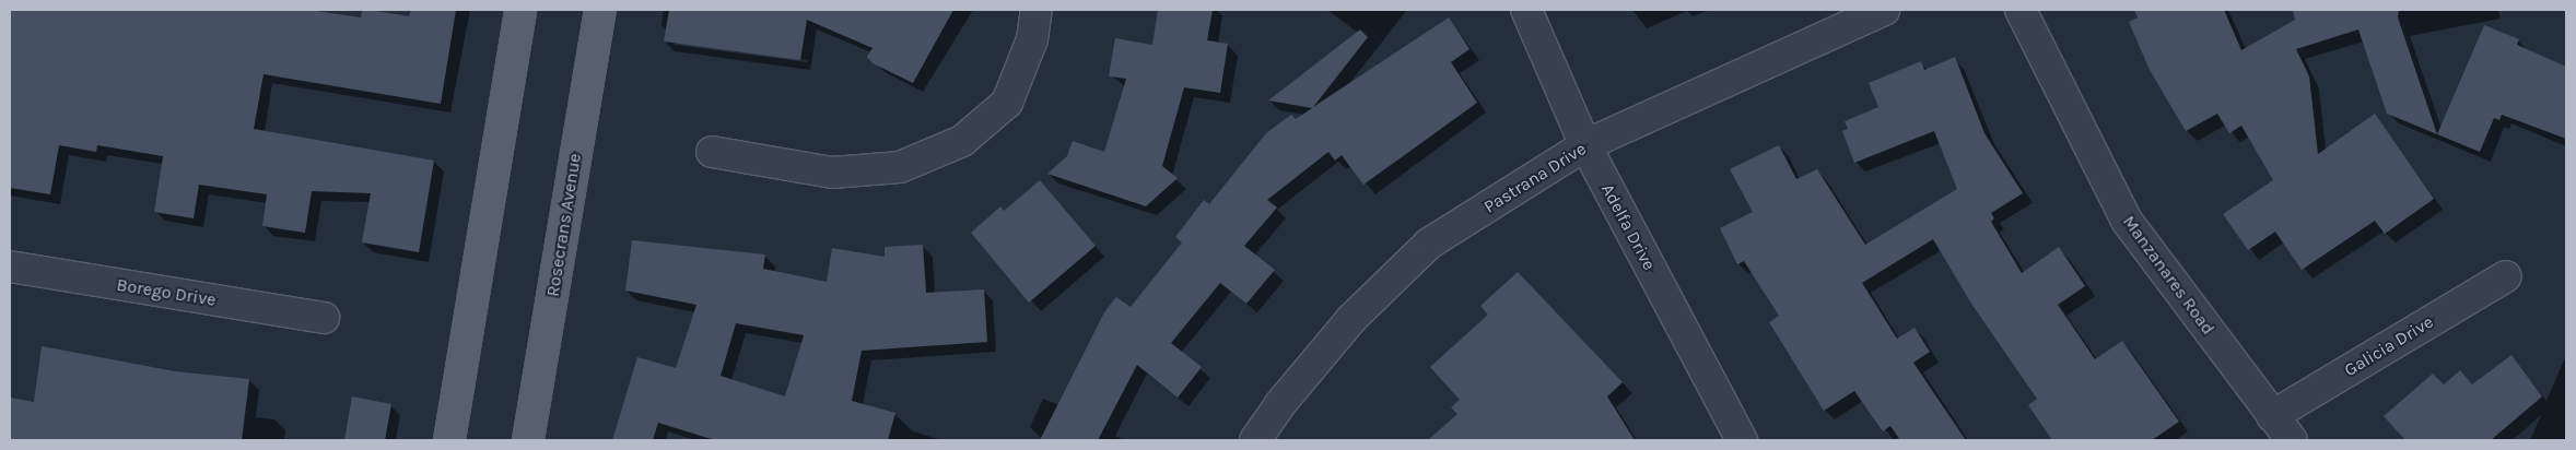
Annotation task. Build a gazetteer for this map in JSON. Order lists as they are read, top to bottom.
{
  "streets": {
    "main road": ["Rosecrans Avenue"],
    "street": [
      "Pastrana Drive",
      "Adelfa Drive",
      "Manzanares Road",
      "Borego Drive",
      "Galicia Drive"
    ]
  },
  "crossings": [
    ["Pastrana Drive", "Adelfa Drive"],
    ["Manzanares Road", "Galicia Drive"]
  ]
}
